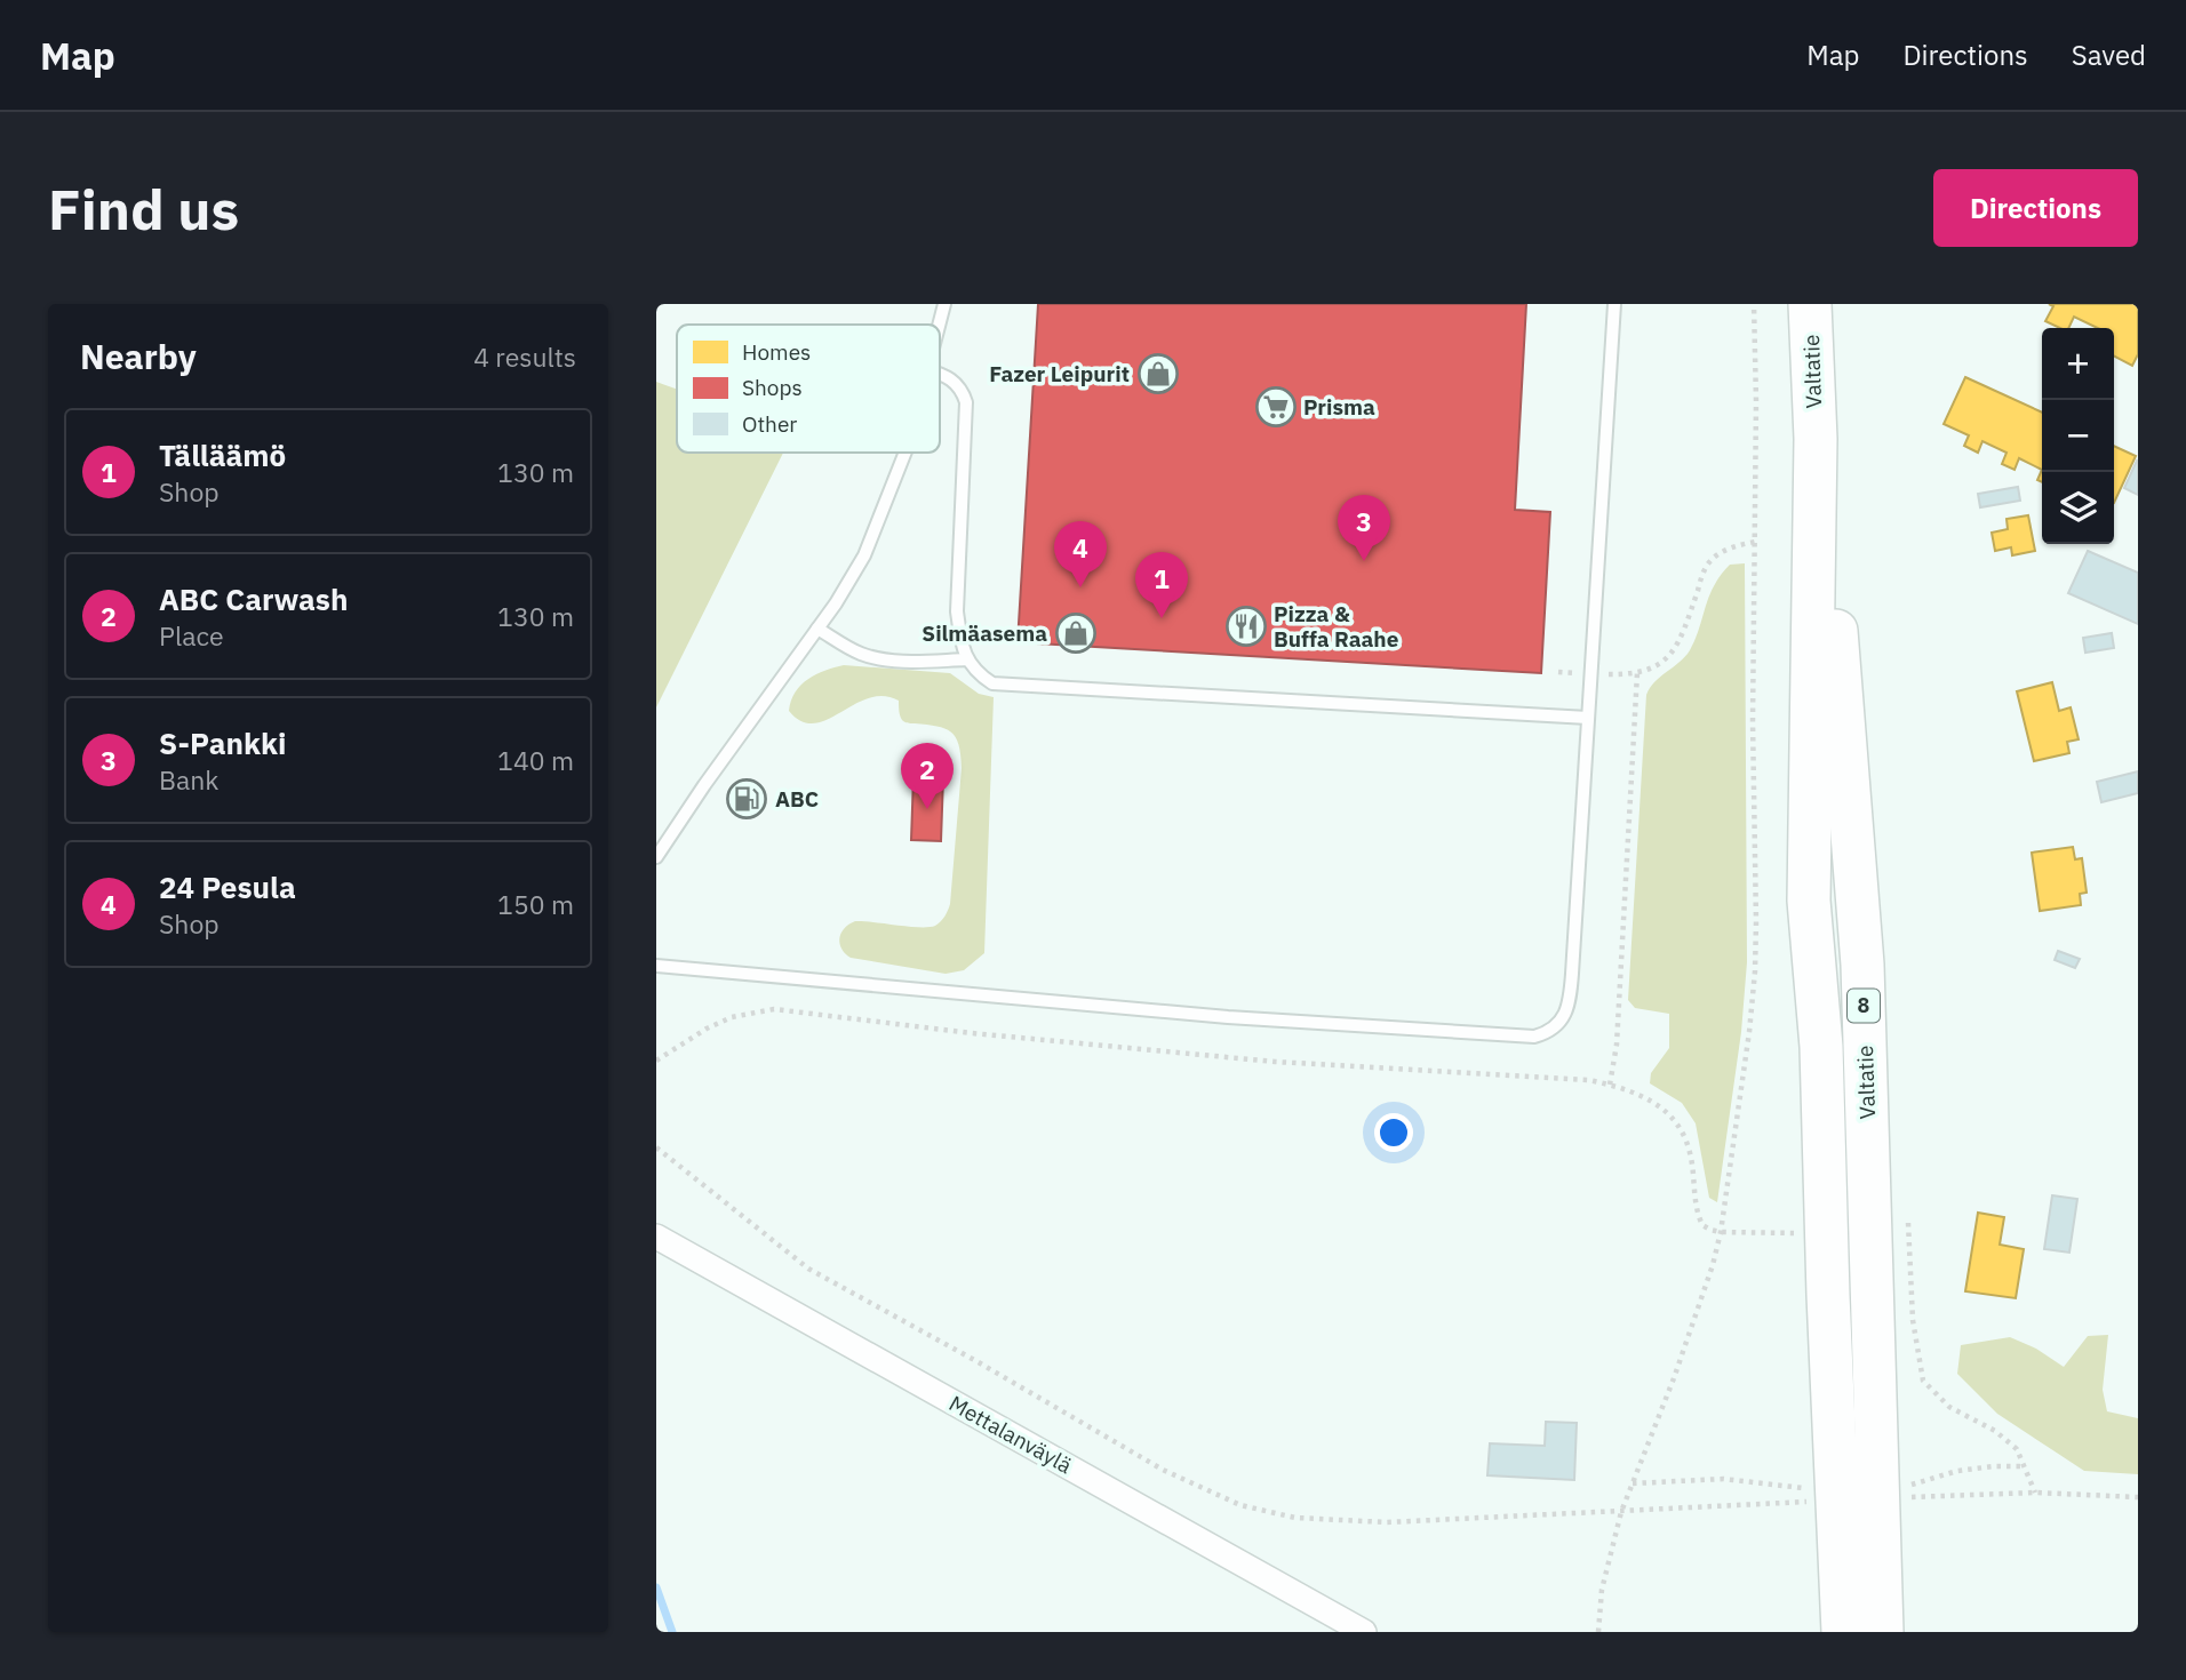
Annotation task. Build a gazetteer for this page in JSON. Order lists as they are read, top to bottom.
{
  "streets": {
    "highway": ["Valtatie", "8"],
    "street": ["Mettalanväylä"]
  },
  "places": {
    "shop": ["Fazer Leipurit", "Silmäasema"],
    "supermarket": ["Prisma"],
    "restaurant": ["Pizza & Buffa Raahe"],
    "fuel station": ["ABC"]
  },
  "legend": ["Homes", "Shops", "Other"],
  "page": {
    "header": "Map",
    "nav": ["Map", "Directions", "Saved"],
    "buttons": "Directions",
    "title": "Find us",
    "heading": ["Nearby", "4 results"],
    "map_buttons": ["+", "−"],
    "list": [
      {
        "mark": "1",
        "name": "Tälläämö",
        "note": "Shop",
        "value": "130 m"
      },
      {
        "mark": "2",
        "name": "ABC Carwash",
        "note": "Place",
        "value": "130 m"
      },
      {
        "mark": "3",
        "name": "S-Pankki",
        "note": "Bank",
        "value": "140 m"
      },
      {
        "mark": "4",
        "name": "24 Pesula",
        "note": "Shop",
        "value": "150 m"
      }
    ],
    "pins": [
      "3",
      "4",
      "1",
      "2"
    ]
  }
}
